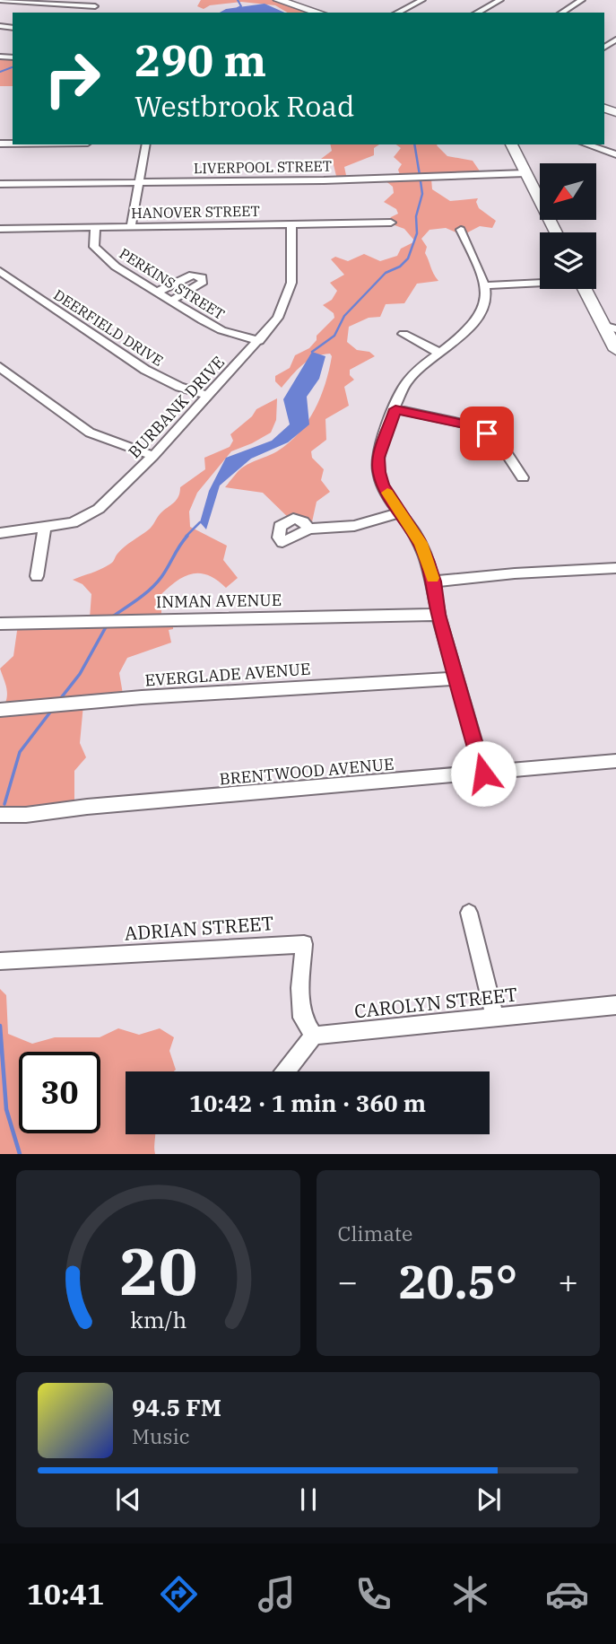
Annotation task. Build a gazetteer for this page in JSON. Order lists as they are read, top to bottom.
{
  "streets": {
    "street": [
      "LIVERPOOL STREET",
      "HANOVER STREET",
      "PERKINS STREET",
      "DEERFIELD DRIVE",
      "BURBANK DRIVE",
      "INMAN AVENUE",
      "EVERGLADE AVENUE",
      "BRENTWOOD AVENUE",
      "ADRIAN STREET",
      "CAROLYN STREET"
    ]
  },
  "crossings": [
    ["HANOVER STREET", "PERKINS STREET"],
    ["HANOVER STREET", "BURBANK DRIVE"],
    ["PERKINS STREET", "BURBANK DRIVE"],
    ["DEERFIELD DRIVE", "BURBANK DRIVE"],
    ["ADRIAN STREET", "CAROLYN STREET"]
  ],
  "north": "bottom left",
  "page": {
    "turn": ["290 m", "Westbrook Road"],
    "limit": "30",
    "trip": "10:42 · 1 min · 360 m",
    "tile": "Climate",
    "heat": ["−", "20.5°", "+"],
    "song": ["94.5 FM", "Music"],
    "tabs": "10:41",
    "gauge": ["20", "km/h"]
  }
}
